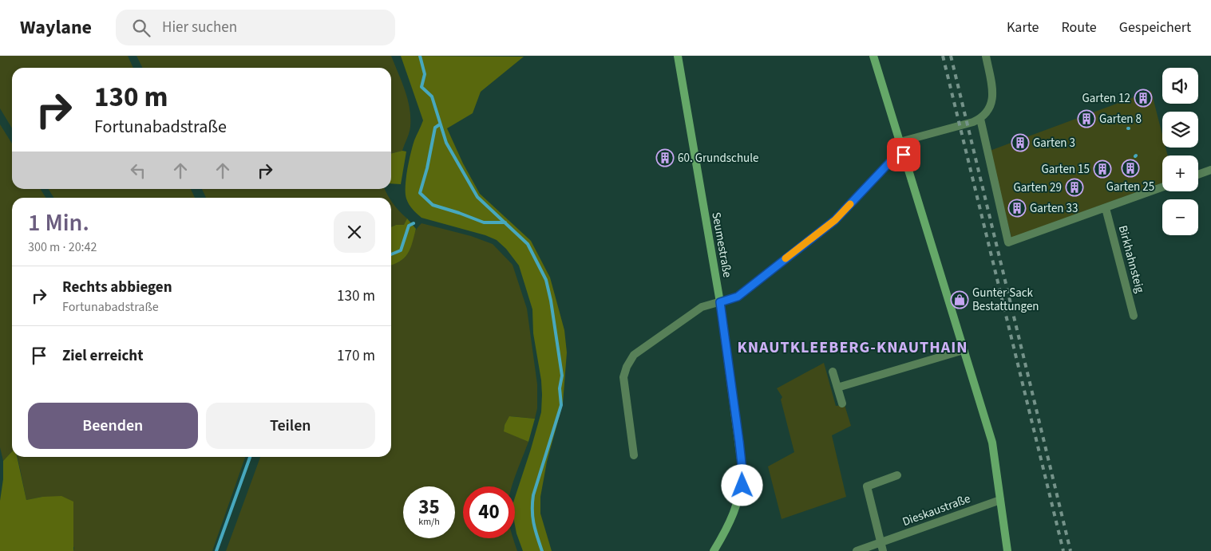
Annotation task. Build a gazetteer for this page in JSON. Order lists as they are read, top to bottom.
{
  "streets": {
    "main road": ["Seumestraße"],
    "street": ["Birkhahnsteig", "Dieskaustraße"]
  },
  "districts": ["KNAUTKLEEBERG-KNAUTHAIN"],
  "places": {
    "building": [
      "Garten 12",
      "Garten 8",
      "Garten 3",
      "60. Grundschule",
      "Garten 25",
      "Garten 15",
      "Garten 29",
      "Garten 33"
    ],
    "shop": ["Gunter Sack Bestattungen"]
  },
  "page": {
    "header": "Waylane",
    "search": "Hier suchen",
    "nav": ["Karte", "Route", "Gespeichert"],
    "map_buttons": ["+", "−"],
    "turn": ["130 m", "Fortunabadstraße"],
    "heading": ["1 Min.", "300 m · 20:42"],
    "list": [
      {
        "name": "Rechts abbiegen",
        "note": "Fortunabadstraße",
        "value": "130 m"
      },
      {
        "name": "Ziel erreicht",
        "value": "170 m"
      }
    ],
    "buttons": ["Beenden", "Teilen"],
    "speed": "35 km/h",
    "limit": "40"
  }
}
